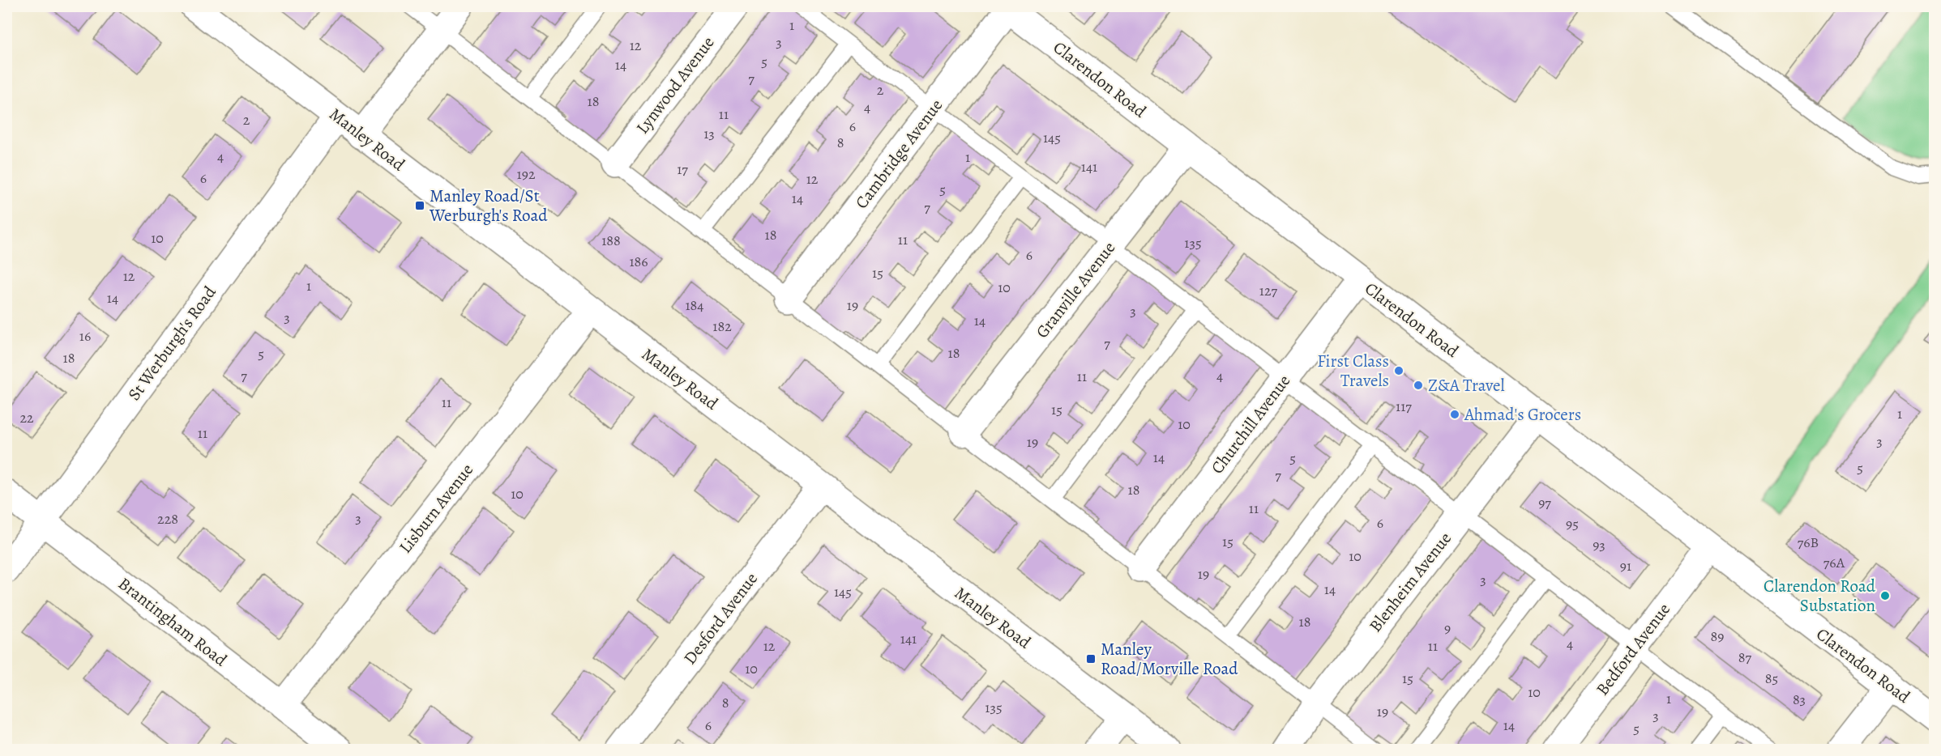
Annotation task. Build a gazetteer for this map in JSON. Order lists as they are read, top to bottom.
{
  "streets": {
    "street": [
      "Clarendon Road",
      "Lynwood Avenue",
      "Manley Road",
      "Cambridge Avenue",
      "Granville Avenue",
      "St Werburgh's Road",
      "Churchill Avenue",
      "Lisburn Avenue",
      "Blenheim Avenue",
      "Desford Avenue",
      "Brantingham Road",
      "Bedford Avenue"
    ]
  },
  "crossings": [
    ["Clarendon Road", "Cambridge Avenue"],
    ["Clarendon Road", "Granville Avenue"],
    ["Clarendon Road", "Churchill Avenue"],
    ["Clarendon Road", "Blenheim Avenue"],
    ["Clarendon Road", "Bedford Avenue"],
    ["Manley Road", "St Werburgh's Road"],
    ["Manley Road", "Lisburn Avenue"],
    ["Manley Road", "Desford Avenue"],
    ["St Werburgh's Road", "Brantingham Road"],
    ["Lisburn Avenue", "Brantingham Road"]
  ],
  "places": {
    "transit": ["Manley Road/St Werburgh's Road", "Manley Road/Morville Road"],
    "other": [
      "First Class Travels",
      "Z&A Travel",
      "Ahmad's Grocers",
      "Clarendon Road Substation"
    ]
  },
  "house_numbers": [
    "1",
    "3",
    "12",
    "5",
    "14",
    "7",
    "2",
    "18",
    "4",
    "11",
    "2",
    "6",
    "13",
    "145",
    "8",
    "4",
    "1",
    "141",
    "17",
    "192",
    "6",
    "12",
    "5",
    "14",
    "7",
    "18",
    "10",
    "11",
    "188",
    "135",
    "6",
    "186",
    "15",
    "12",
    "1",
    "10",
    "127",
    "14",
    "184",
    "19",
    "3",
    "3",
    "14",
    "182",
    "16",
    "7",
    "18",
    "5",
    "18",
    "7",
    "4",
    "11",
    "11",
    "117",
    "15",
    "1",
    "22",
    "10",
    "11",
    "3",
    "19",
    "14",
    "5",
    "5",
    "7",
    "18",
    "10",
    "97",
    "11",
    "3",
    "228",
    "6",
    "95",
    "15",
    "76B",
    "93",
    "10",
    "76A",
    "91",
    "19",
    "3",
    "14",
    "145",
    "18",
    "9",
    "89",
    "141",
    "4",
    "12",
    "11",
    "87",
    "10",
    "15",
    "85",
    "10",
    "1",
    "83",
    "8",
    "135",
    "19",
    "3",
    "6",
    "14",
    "5"
  ]
}
